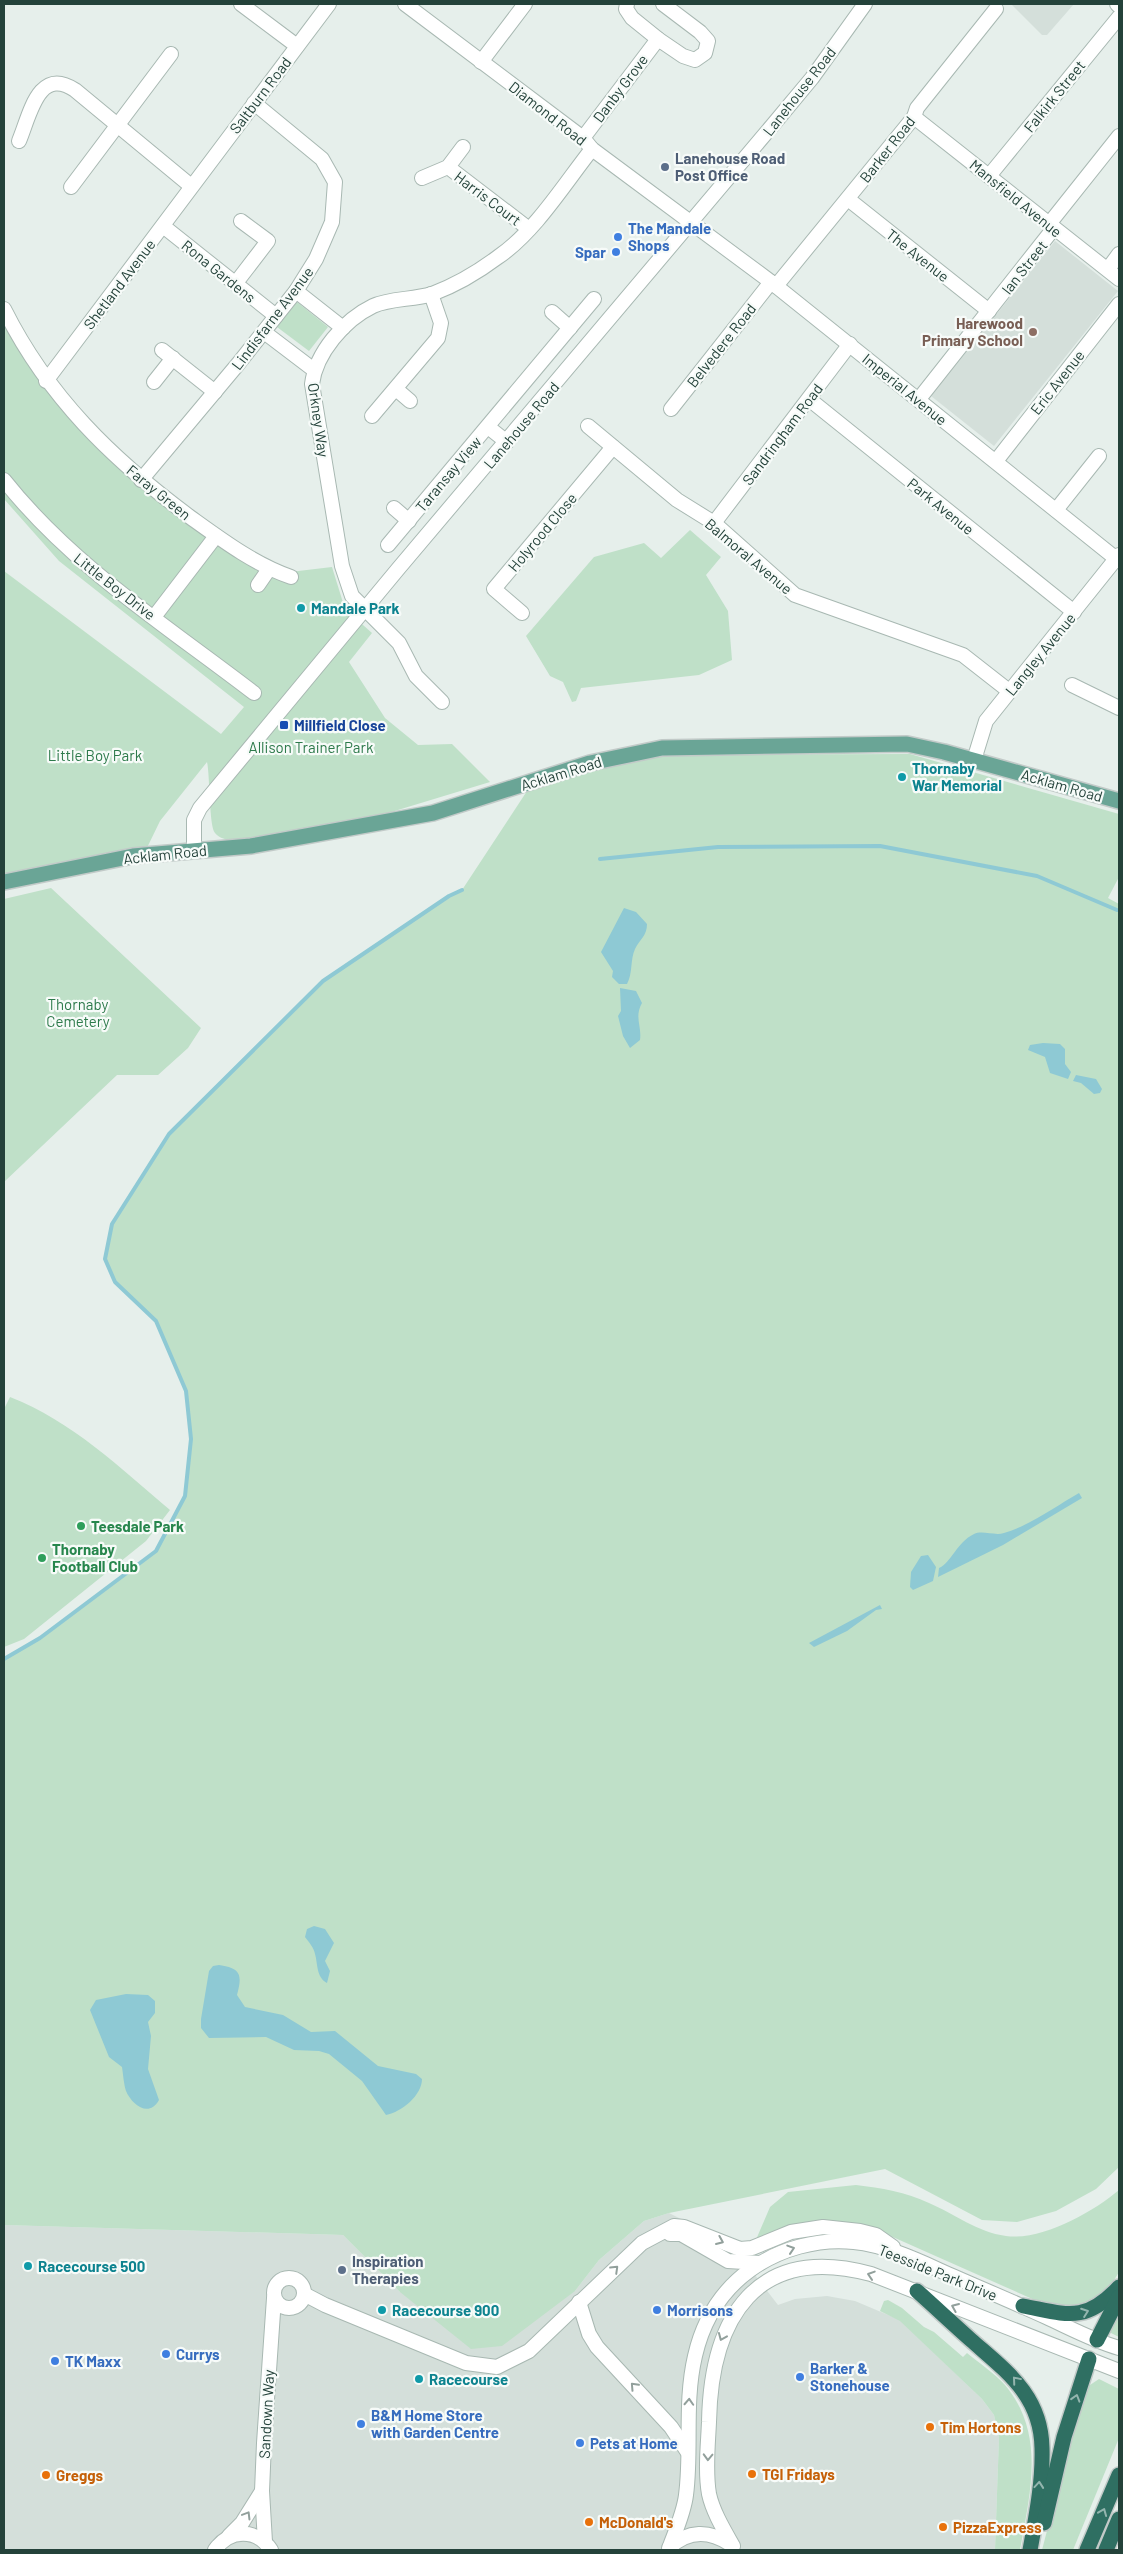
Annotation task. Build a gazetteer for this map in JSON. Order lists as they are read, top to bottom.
{
  "streets": {
    "main road": ["Acklam Road"],
    "street": [
      "Danby Grove",
      "Lanehouse Road",
      "Saltburn Road",
      "Falkirk Street",
      "Diamond Road",
      "Barker Road",
      "Harris Court",
      "Mansfield Avenue",
      "The Avenue",
      "Ian Street",
      "Rona Gardens",
      "Shetland Avenue",
      "Lindisfarne Avenue",
      "Belvedere Road",
      "Eric Avenue",
      "Imperial Avenue",
      "Orkney Way",
      "Sandringham Road",
      "Taransay View",
      "Faray Green",
      "Park Avenue",
      "Holyrood Close",
      "Balmoral Avenue",
      "Little Boy Drive",
      "Langley Avenue",
      "Teesside Park Drive",
      "Sandown Way"
    ]
  },
  "crossings": [
    ["Danby Grove", "Diamond Road"],
    ["Danby Grove", "Harris Court"],
    ["Danby Grove", "Orkney Way"],
    ["Lanehouse Road", "Diamond Road"],
    ["Lanehouse Road", "Imperial Avenue"],
    ["Lanehouse Road", "Orkney Way"],
    ["Lanehouse Road", "Acklam Road"],
    ["Saltburn Road", "Shetland Avenue"],
    ["Saltburn Road", "Lindisfarne Avenue"],
    ["Falkirk Street", "Mansfield Avenue"],
    ["Diamond Road", "Imperial Avenue"],
    ["Barker Road", "Mansfield Avenue"],
    ["Barker Road", "The Avenue"],
    ["Barker Road", "Belvedere Road"],
    ["Barker Road", "Imperial Avenue"],
    ["Harris Court", "Orkney Way"],
    ["Mansfield Avenue", "Ian Street"],
    ["The Avenue", "Ian Street"],
    ["Ian Street", "Imperial Avenue"],
    ["Rona Gardens", "Shetland Avenue"],
    ["Rona Gardens", "Lindisfarne Avenue"],
    ["Shetland Avenue", "Faray Green"],
    ["Lindisfarne Avenue", "Faray Green"],
    ["Belvedere Road", "Imperial Avenue"],
    ["Eric Avenue", "Imperial Avenue"],
    ["Imperial Avenue", "Sandringham Road"],
    ["Imperial Avenue", "Langley Avenue"],
    ["Sandringham Road", "Park Avenue"],
    ["Sandringham Road", "Balmoral Avenue"],
    ["Park Avenue", "Langley Avenue"],
    ["Holyrood Close", "Balmoral Avenue"],
    ["Balmoral Avenue", "Langley Avenue"],
    ["Langley Avenue", "Acklam Road"]
  ],
  "parks": ["Allison Trainer Park", "Little Boy Park", "Thornaby Cemetery"],
  "places": {
    "other": [
      "Lanehouse Road Post Office",
      "The Mandale Shops",
      "Spar",
      "Harewood Primary School",
      "Mandale Park",
      "Thornaby War Memorial",
      "Teesdale Park",
      "Thornaby Football Club",
      "Racecourse 500",
      "Inspiration Therapies",
      "Racecourse 900",
      "Morrisons",
      "Currys",
      "TK Maxx",
      "Barker & Stonehouse",
      "Racecourse",
      "B&M Home Store with Garden Centre",
      "Tim Hortons",
      "Pets at Home",
      "TGI Fridays",
      "Greggs",
      "McDonald's",
      "PizzaExpress"
    ],
    "transit": ["Millfield Close"]
  }
}
